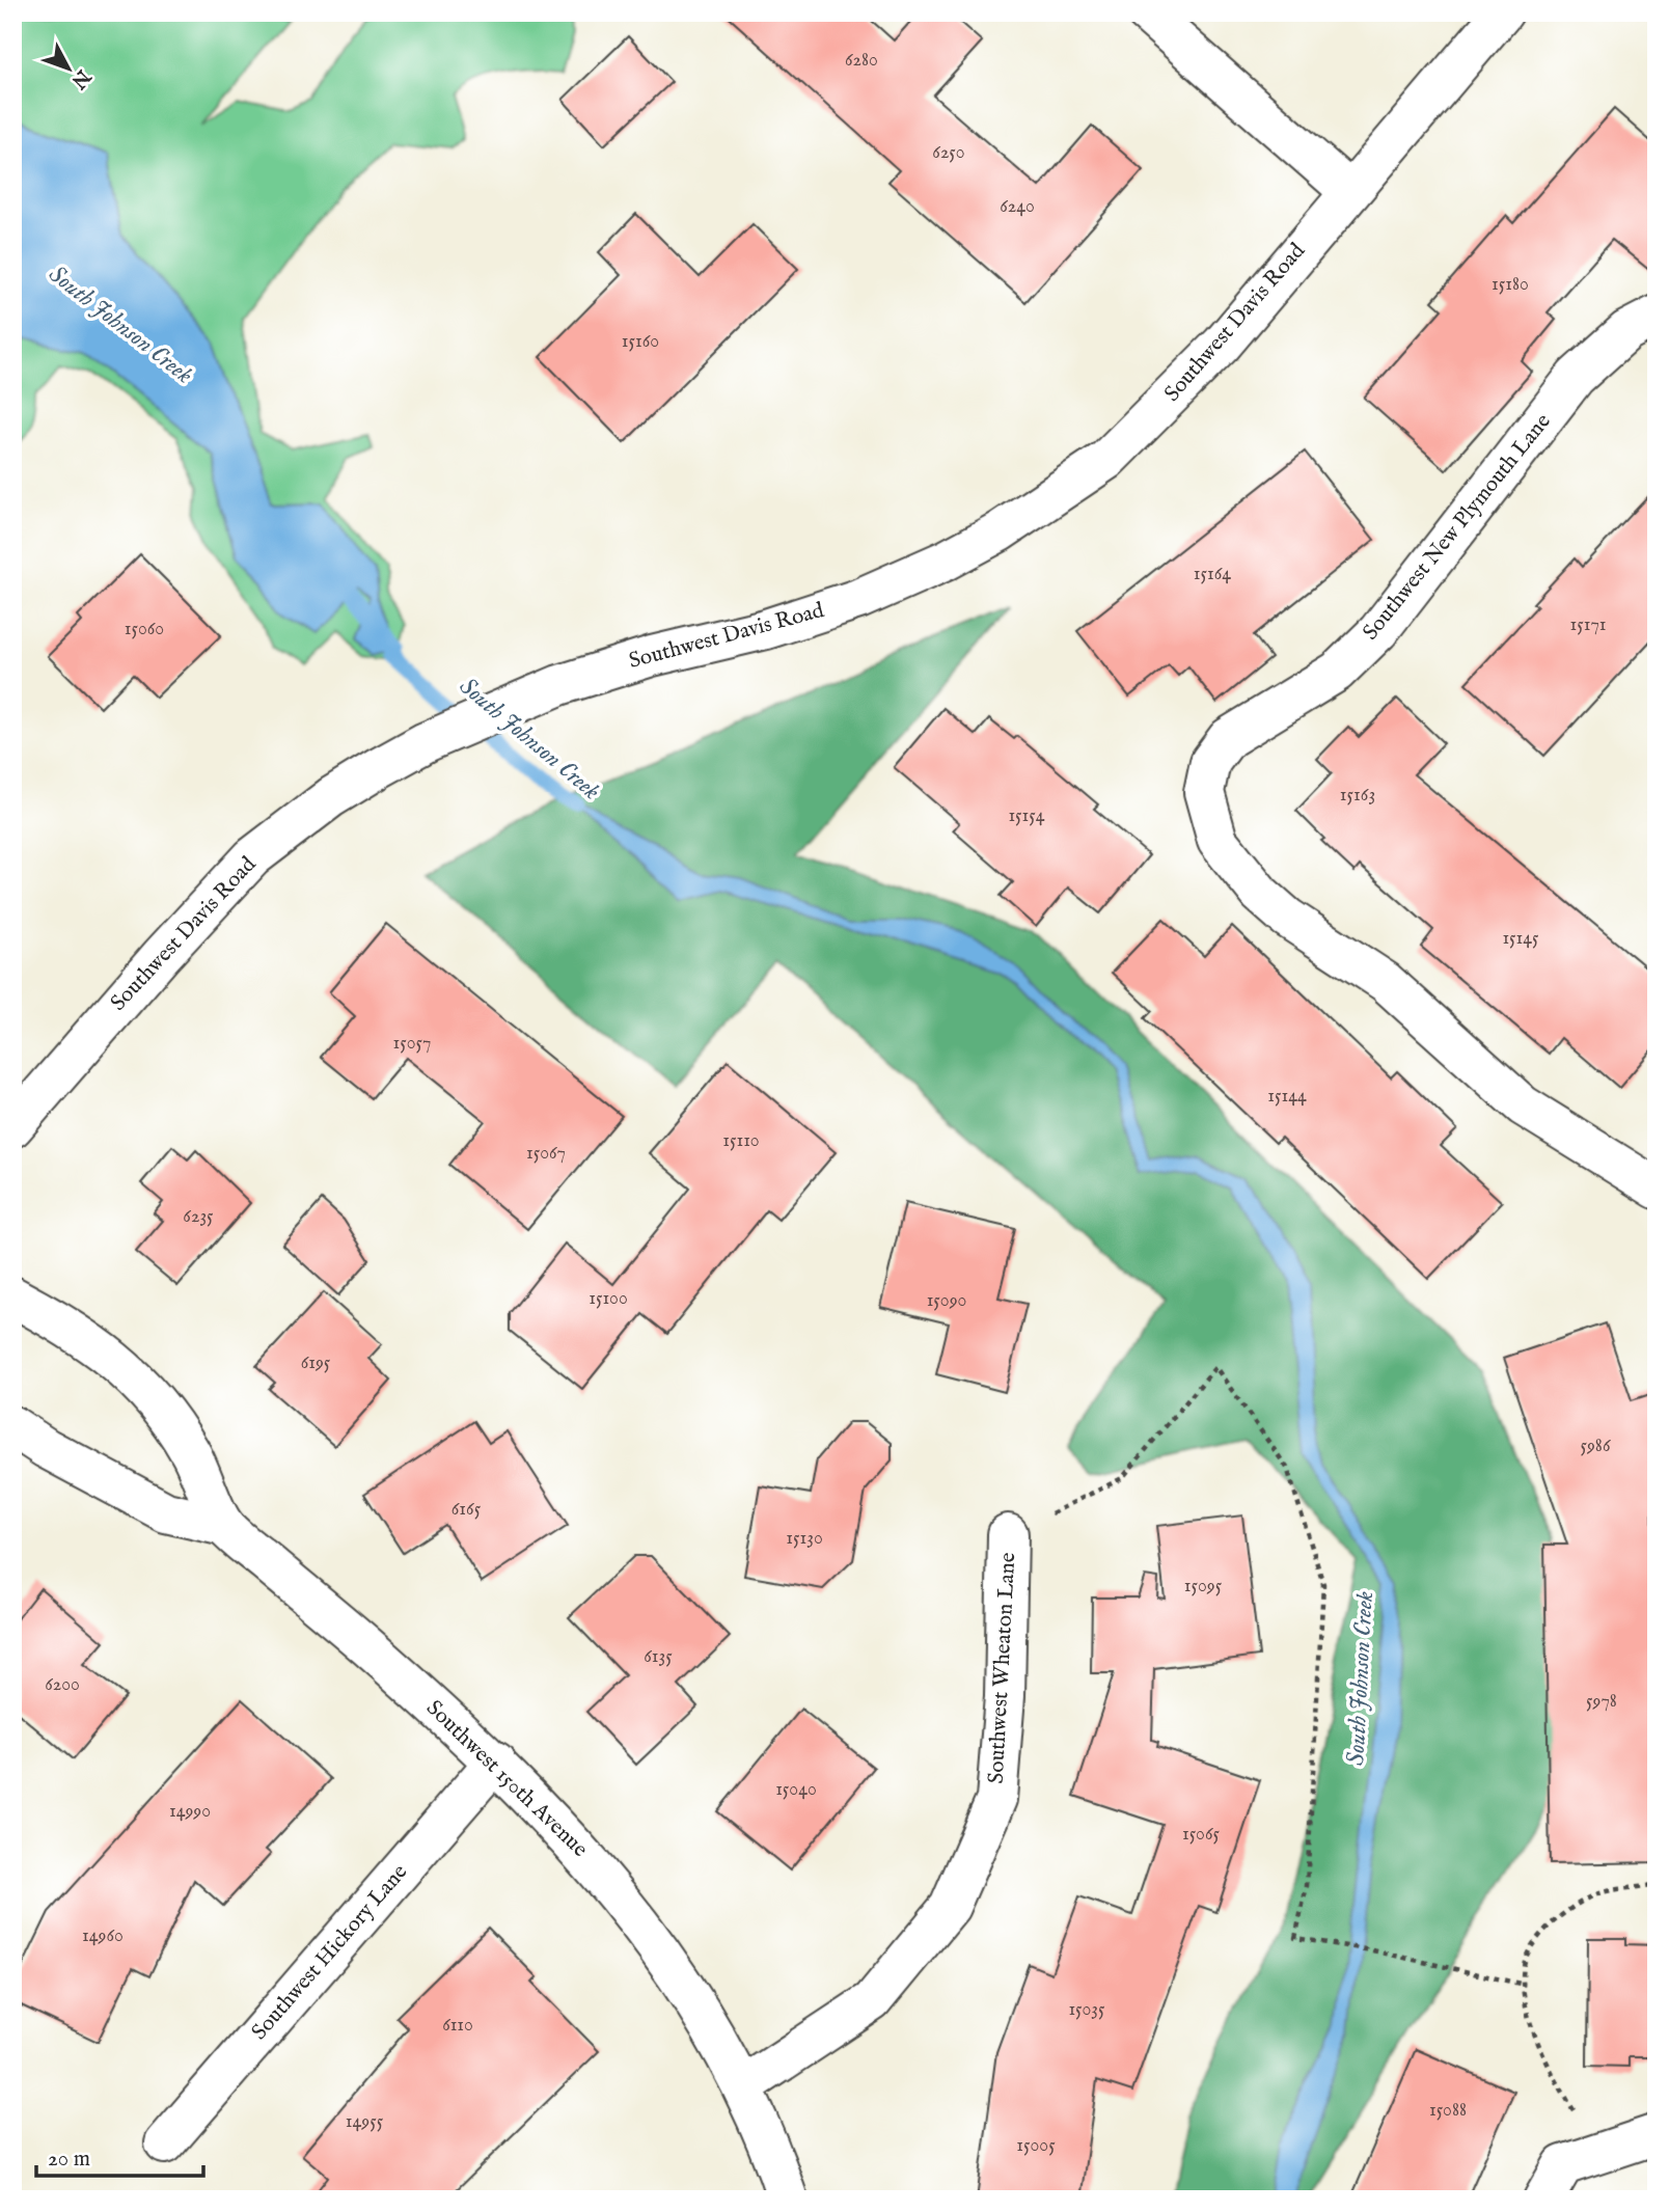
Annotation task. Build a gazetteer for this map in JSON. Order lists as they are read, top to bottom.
{
  "streets": {
    "street": [
      "Southwest Davis Road",
      "Southwest New Plymouth Lane",
      "Southwest Wheaton Lane",
      "Southwest 150th Avenue",
      "Southwest Hickory Lane"
    ]
  },
  "crossings": [
    ["Southwest Wheaton Lane", "Southwest 150th Avenue"],
    ["Southwest 150th Avenue", "Southwest Hickory Lane"]
  ],
  "water": ["South Johnson Creek"],
  "house_numbers": [
    "6280",
    "6250",
    "6240",
    "15180",
    "15160",
    "15164",
    "15171",
    "15060",
    "15163",
    "15154",
    "15145",
    "15057",
    "15144",
    "15110",
    "15067",
    "6235",
    "15100",
    "15090",
    "6195",
    "5986",
    "6165",
    "15130",
    "15095",
    "6135",
    "6200",
    "5978",
    "15040",
    "14990",
    "15065",
    "14960",
    "15035",
    "6110",
    "15088",
    "14955",
    "15005"
  ],
  "scale_bar": "20 m",
  "north": "bottom right"
}
